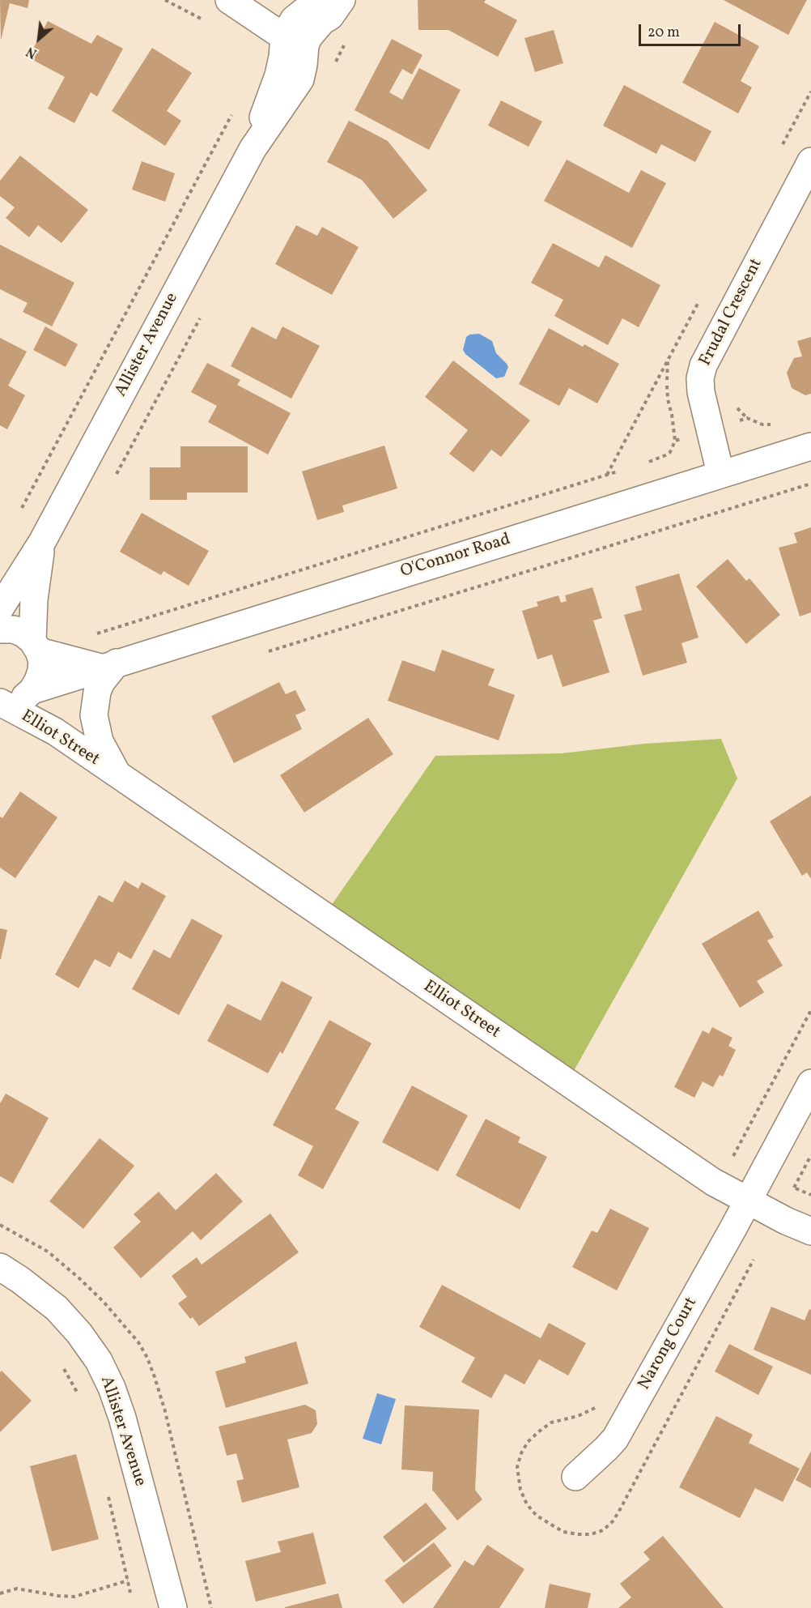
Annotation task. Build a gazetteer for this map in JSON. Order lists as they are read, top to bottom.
{
  "streets": {
    "street": [
      "Frudal Crescent",
      "Allister Avenue",
      "O'Connor Road",
      "Elliot Street",
      "Narong Court"
    ]
  },
  "crossings": [
    ["Frudal Crescent", "O'Connor Road"],
    ["Allister Avenue", "O'Connor Road"],
    ["O'Connor Road", "Elliot Street"],
    ["Elliot Street", "Narong Court"]
  ],
  "scale_bar": "20 m",
  "north": "bottom left"
}
